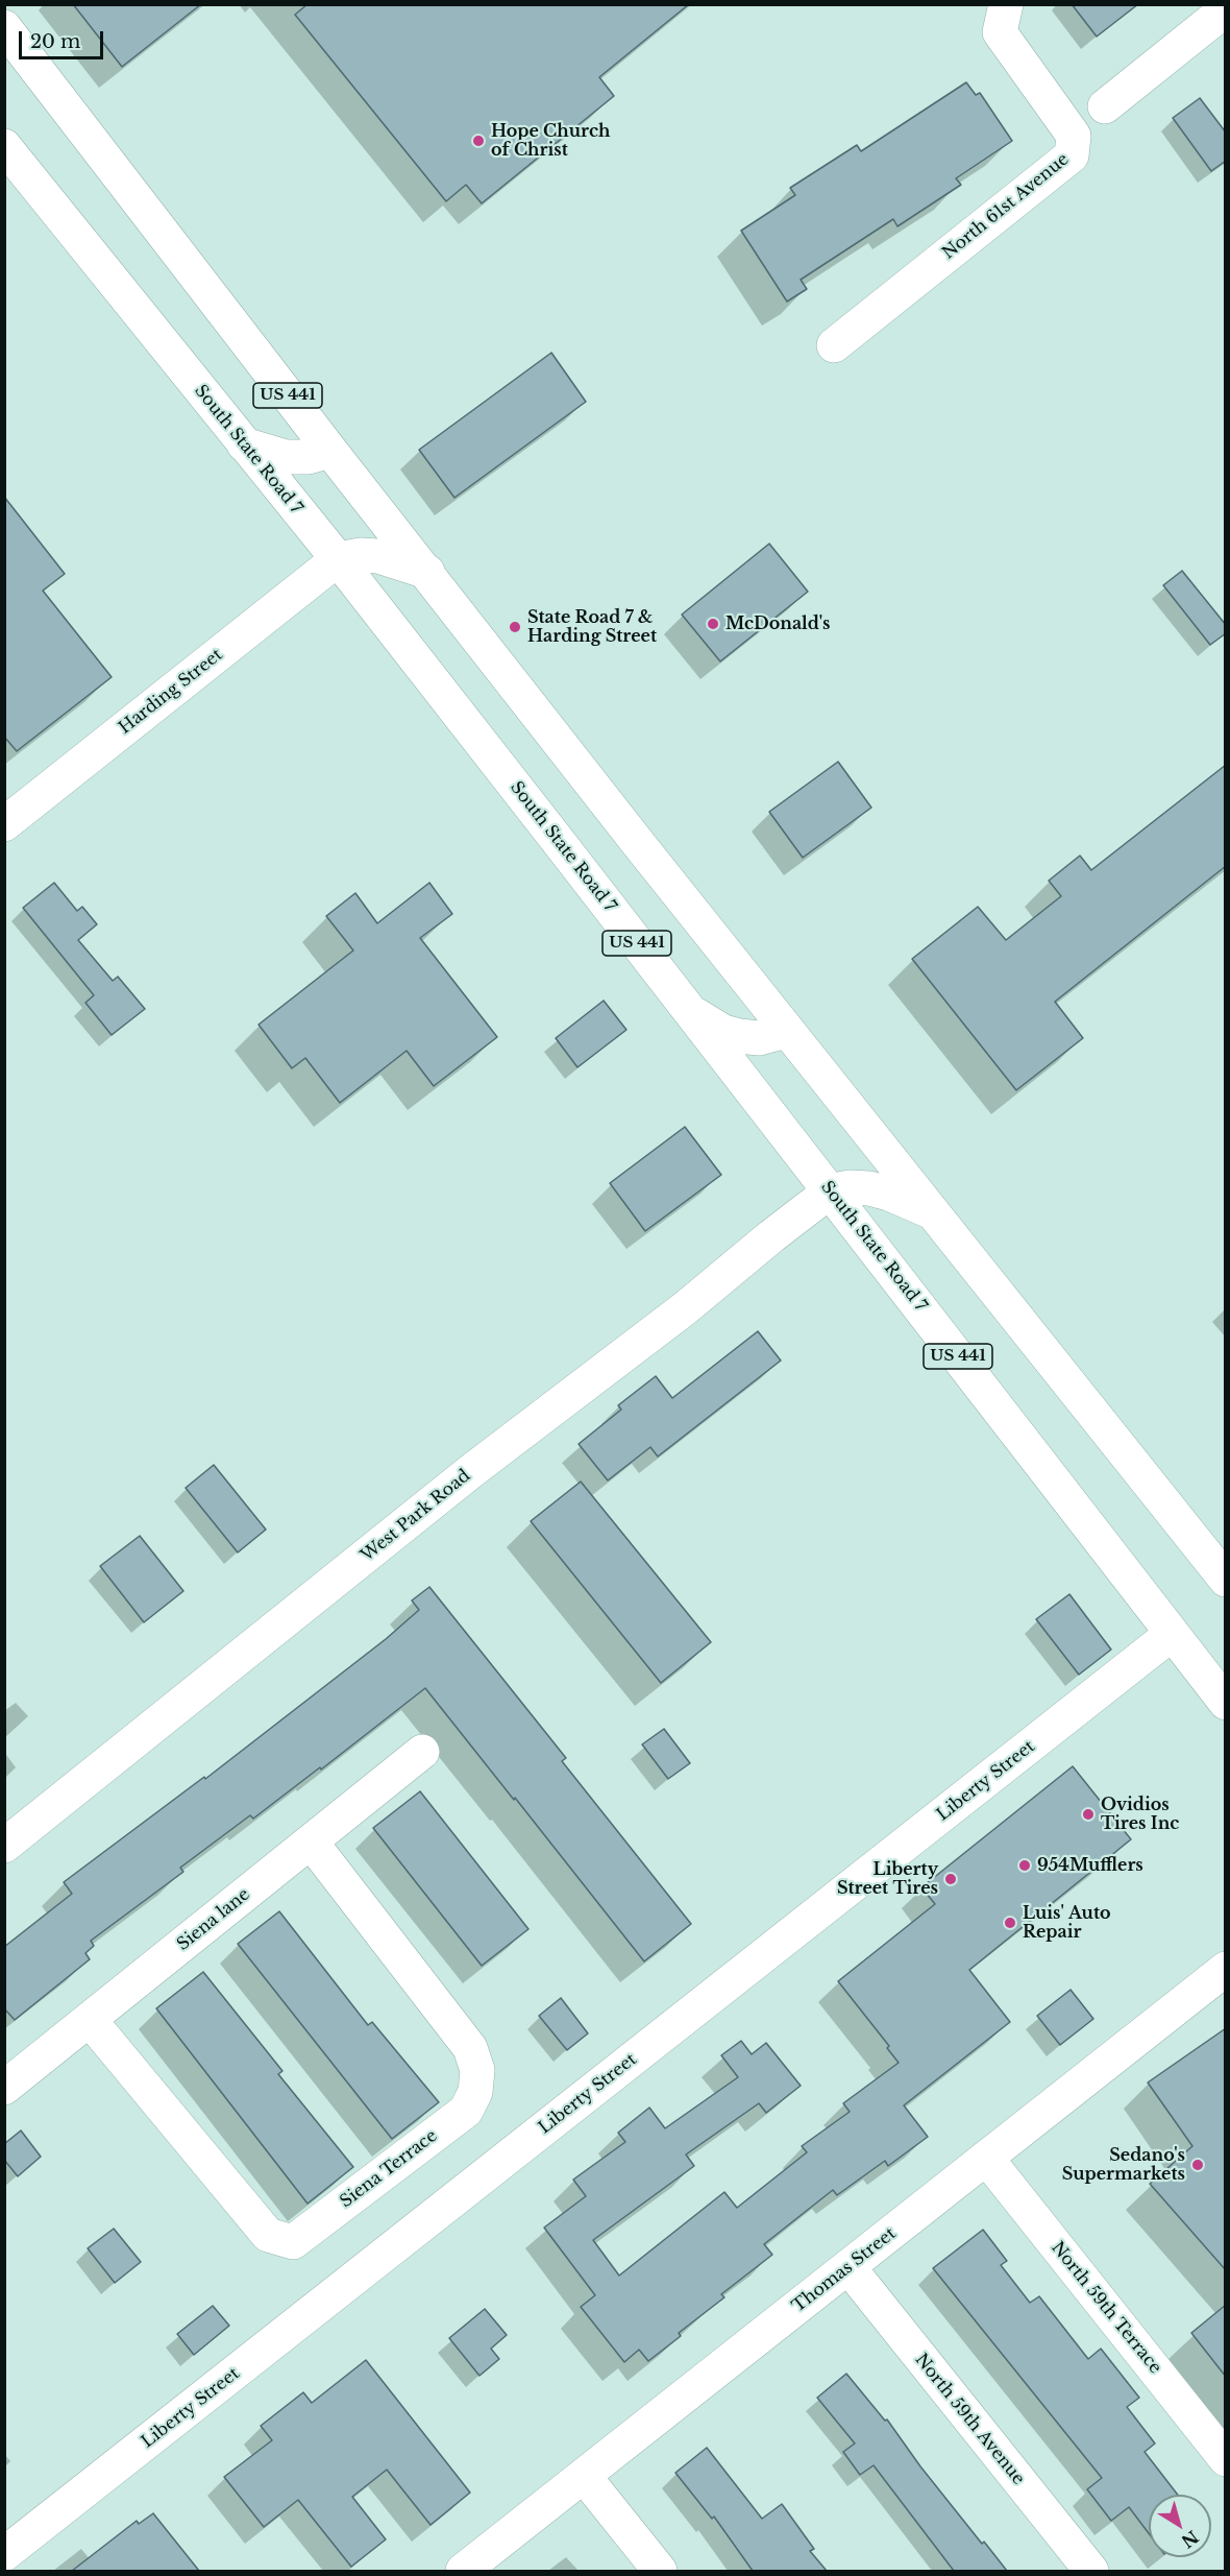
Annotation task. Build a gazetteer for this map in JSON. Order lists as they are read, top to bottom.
{
  "streets": {
    "street": [
      "North 61st Avenue",
      "US 441",
      "South State Road 7",
      "Harding Street",
      "West Park Road",
      "Liberty Street",
      "Siena lane",
      "Siena Terrace",
      "Thomas Street",
      "North 59th Terrace",
      "North 59th Avenue"
    ]
  },
  "crossings": [
    ["South State Road 7", "Harding Street"],
    ["South State Road 7", "West Park Road"],
    ["South State Road 7", "Liberty Street"],
    ["Siena lane", "Siena Terrace"],
    ["Thomas Street", "North 59th Terrace"],
    ["Thomas Street", "North 59th Avenue"]
  ],
  "places": [
    "Hope Church of Christ",
    "McDonald's",
    "State Road 7 & Harding Street",
    "Ovidios Tires Inc",
    "954Mufflers",
    "Liberty Street Tires",
    "Luis' Auto Repair",
    "Sedano's Supermarkets"
  ],
  "scale_bar": "20 m",
  "north": "bottom right"
}
